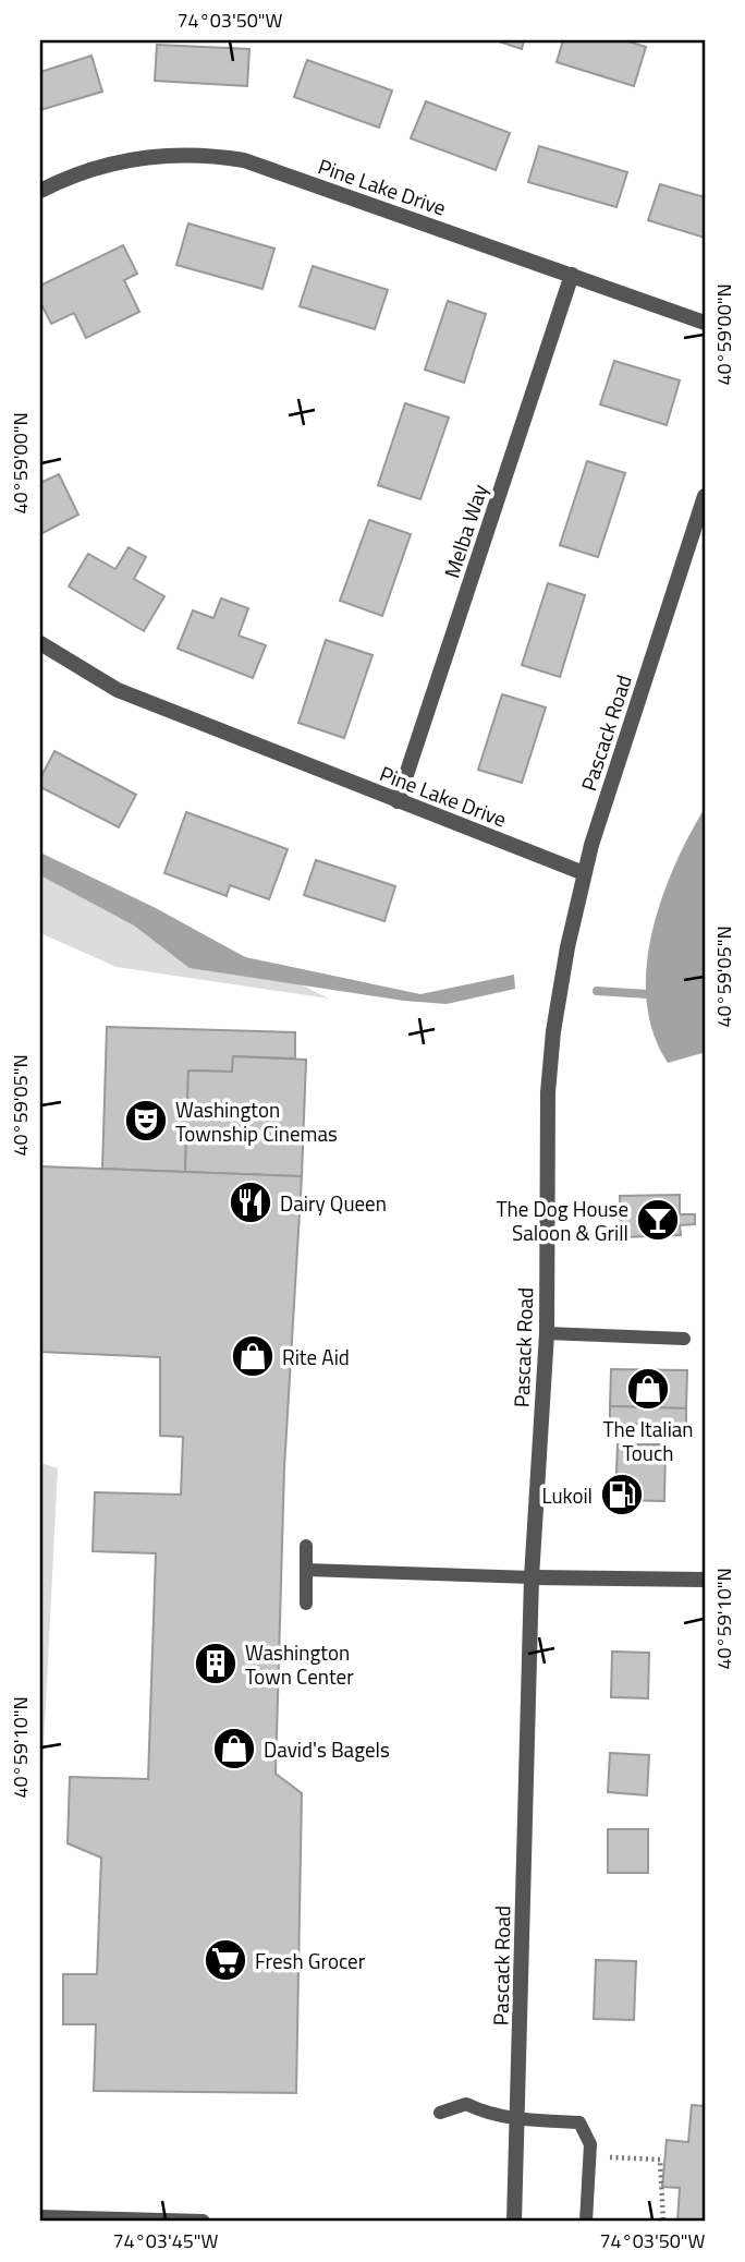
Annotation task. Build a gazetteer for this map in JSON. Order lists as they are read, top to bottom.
{
  "streets": {
    "street": ["Pine Lake Drive", "Melba Way", "Pascack Road"]
  },
  "crossings": [
    ["Pine Lake Drive", "Melba Way"],
    ["Pine Lake Drive", "Pascack Road"]
  ],
  "places": {
    "theatre": ["Washington Township Cinemas"],
    "restaurant": ["Dairy Queen"],
    "bar": ["The Dog House Saloon & Grill"],
    "shop": ["Rite Aid", "The Italian Touch", "David's Bagels"],
    "fuel station": ["Lukoil"],
    "building": ["Washington Town Center"],
    "supermarket": ["Fresh Grocer"]
  },
  "coordinates": [
    "74°03'50\"W",
    "40°59'00\"N",
    "40°59'05\"N",
    "40°59'10\"N",
    "74°03'45\"W"
  ]
}
